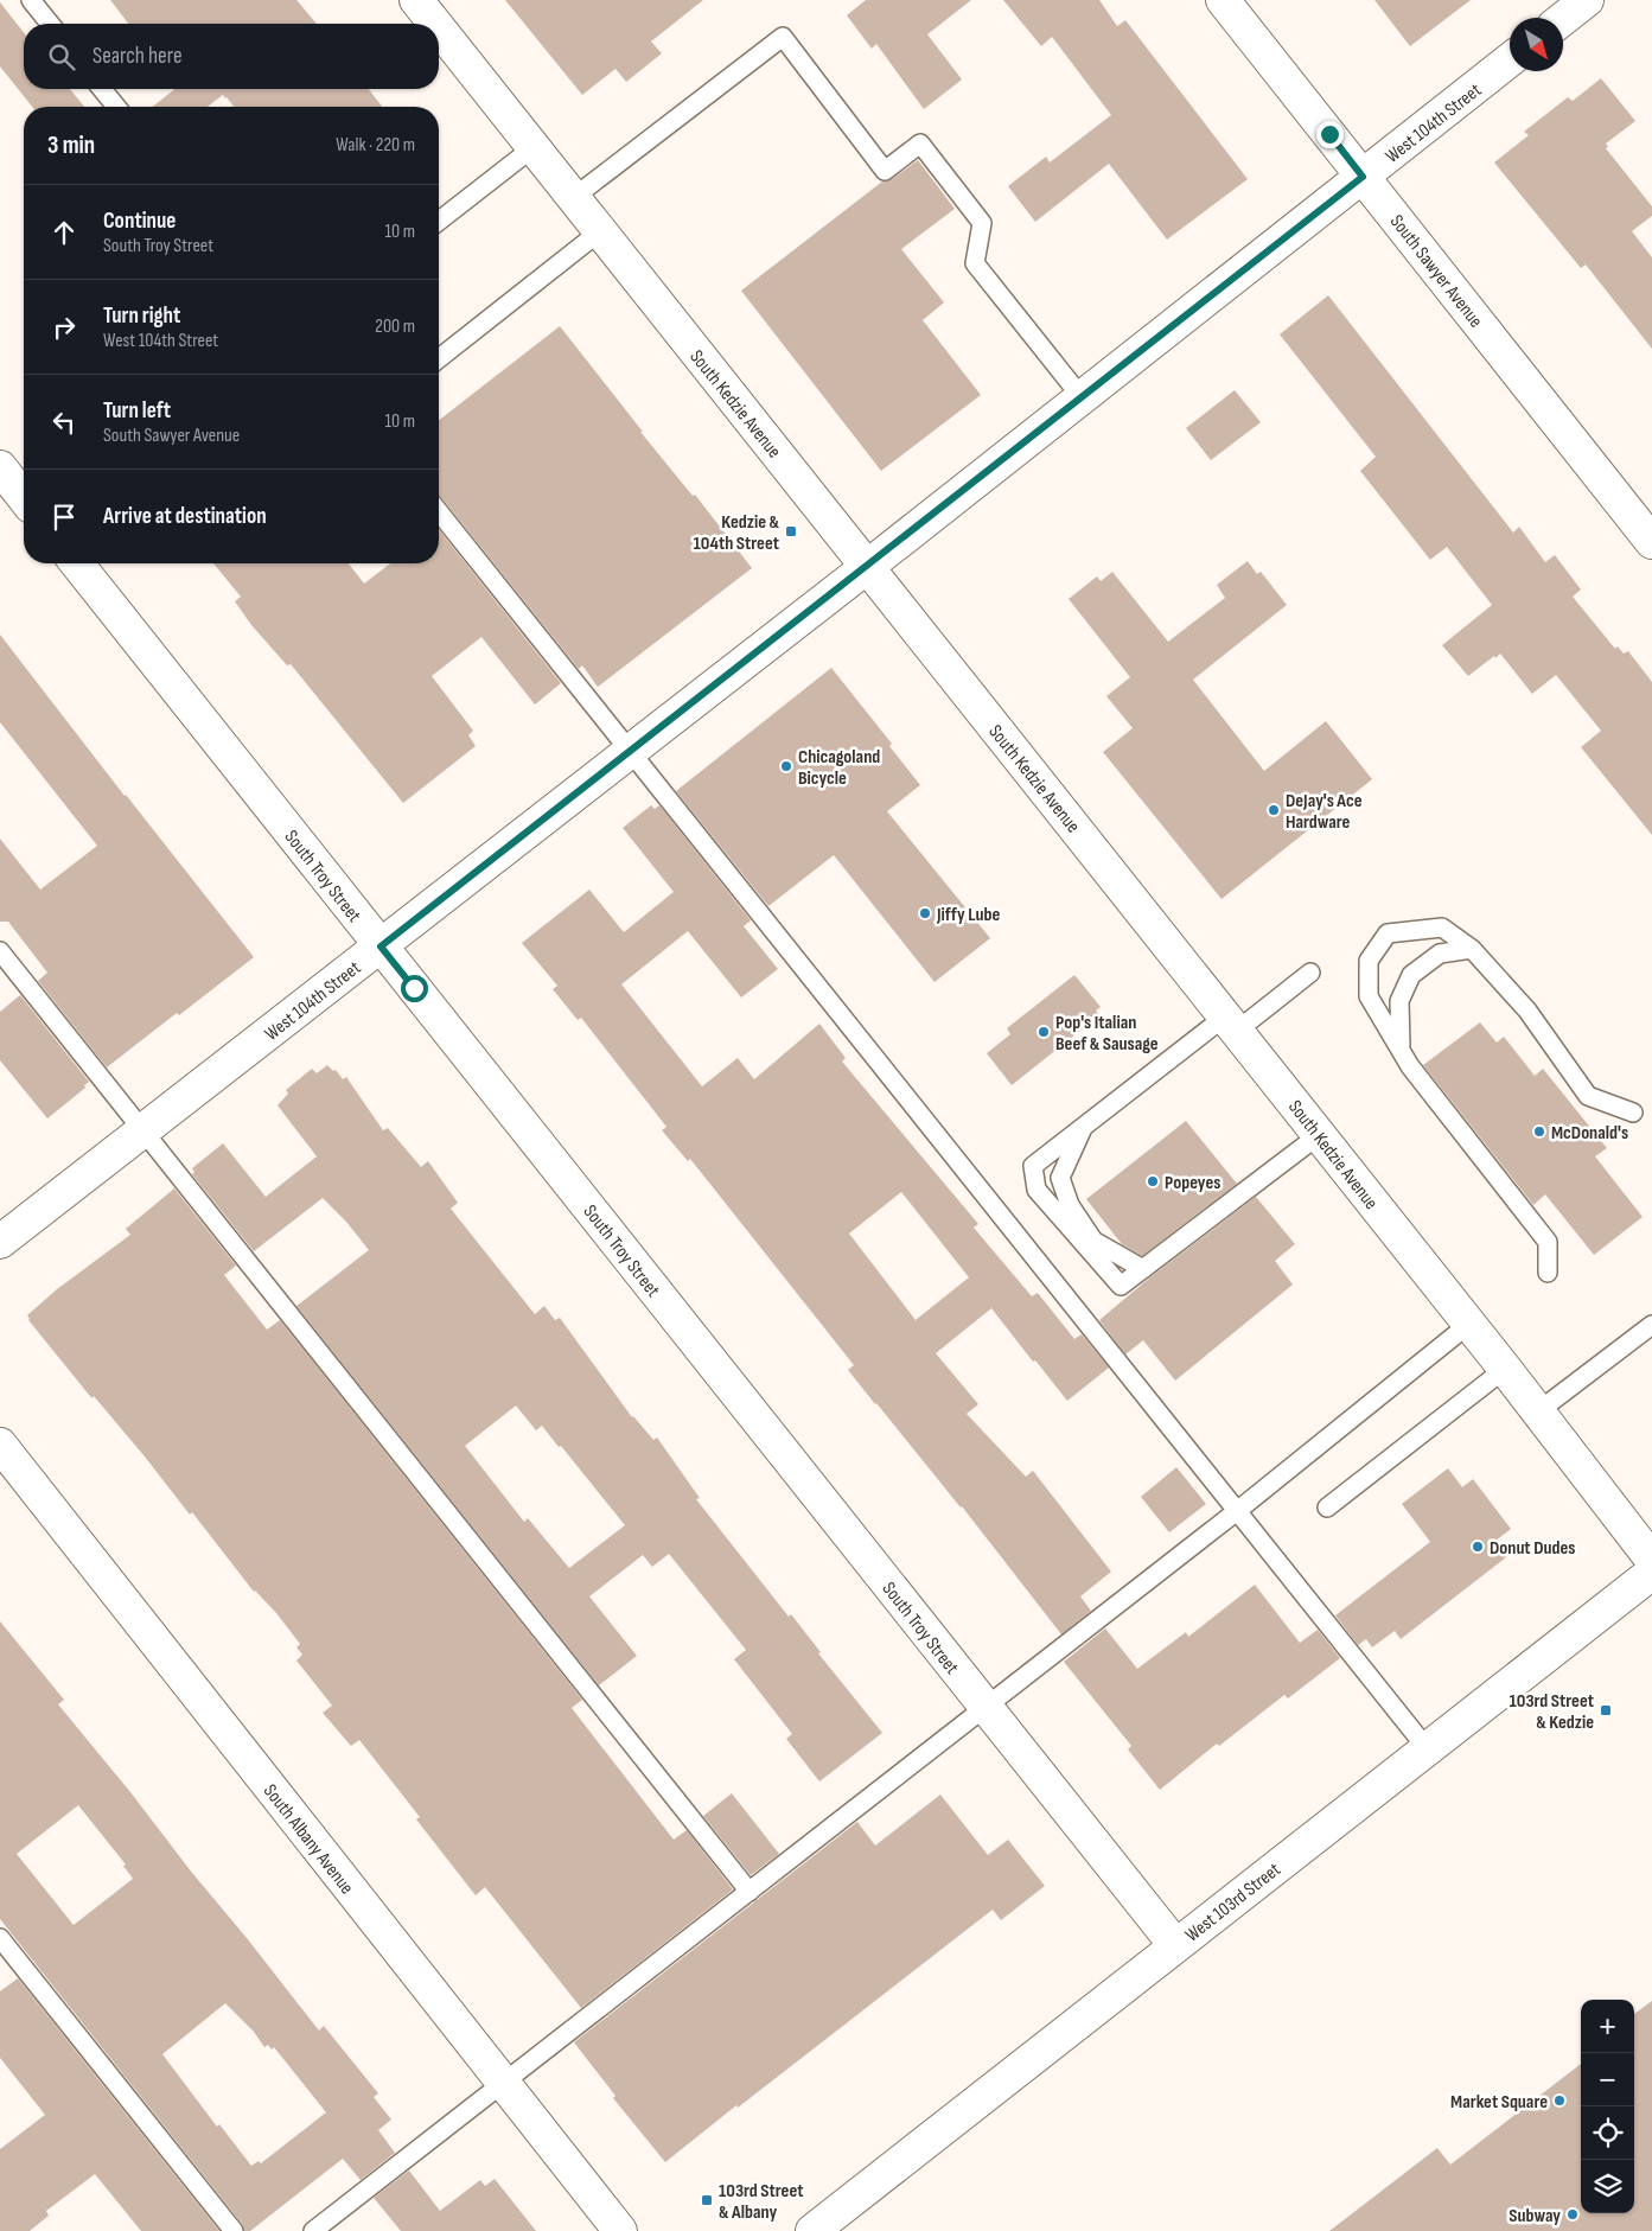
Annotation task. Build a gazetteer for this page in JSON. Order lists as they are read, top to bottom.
{
  "streets": {
    "street": [
      "West 104th Street",
      "South Sawyer Avenue",
      "South Kedzie Avenue",
      "South Troy Street",
      "South Albany Avenue",
      "West 103rd Street"
    ]
  },
  "crossings": [
    ["West 104th Street", "South Sawyer Avenue"],
    ["West 104th Street", "South Kedzie Avenue"],
    ["West 104th Street", "South Troy Street"],
    ["South Troy Street", "West 103rd Street"]
  ],
  "places": {
    "transit": ["Kedzie & 104th Street", "103rd Street & Kedzie", "103rd Street & Albany"],
    "other": [
      "Chicagoland Bicycle",
      "DeJay's Ace Hardware",
      "Jiffy Lube",
      "Pop's Italian Beef & Sausage",
      "McDonald's",
      "Popeyes",
      "Donut Dudes",
      "Market Square",
      "Subway"
    ]
  },
  "north": "bottom right",
  "page": {
    "search": "Search here",
    "heading": ["3 min", "Walk · 220 m"],
    "list": [
      ["Continue", "South Troy Street", "10 m"],
      ["Turn right", "West 104th Street", "200 m"],
      ["Turn left", "South Sawyer Avenue", "10 m"],
      "Arrive at destination"
    ],
    "map_buttons": ["+", "−"]
  }
}
